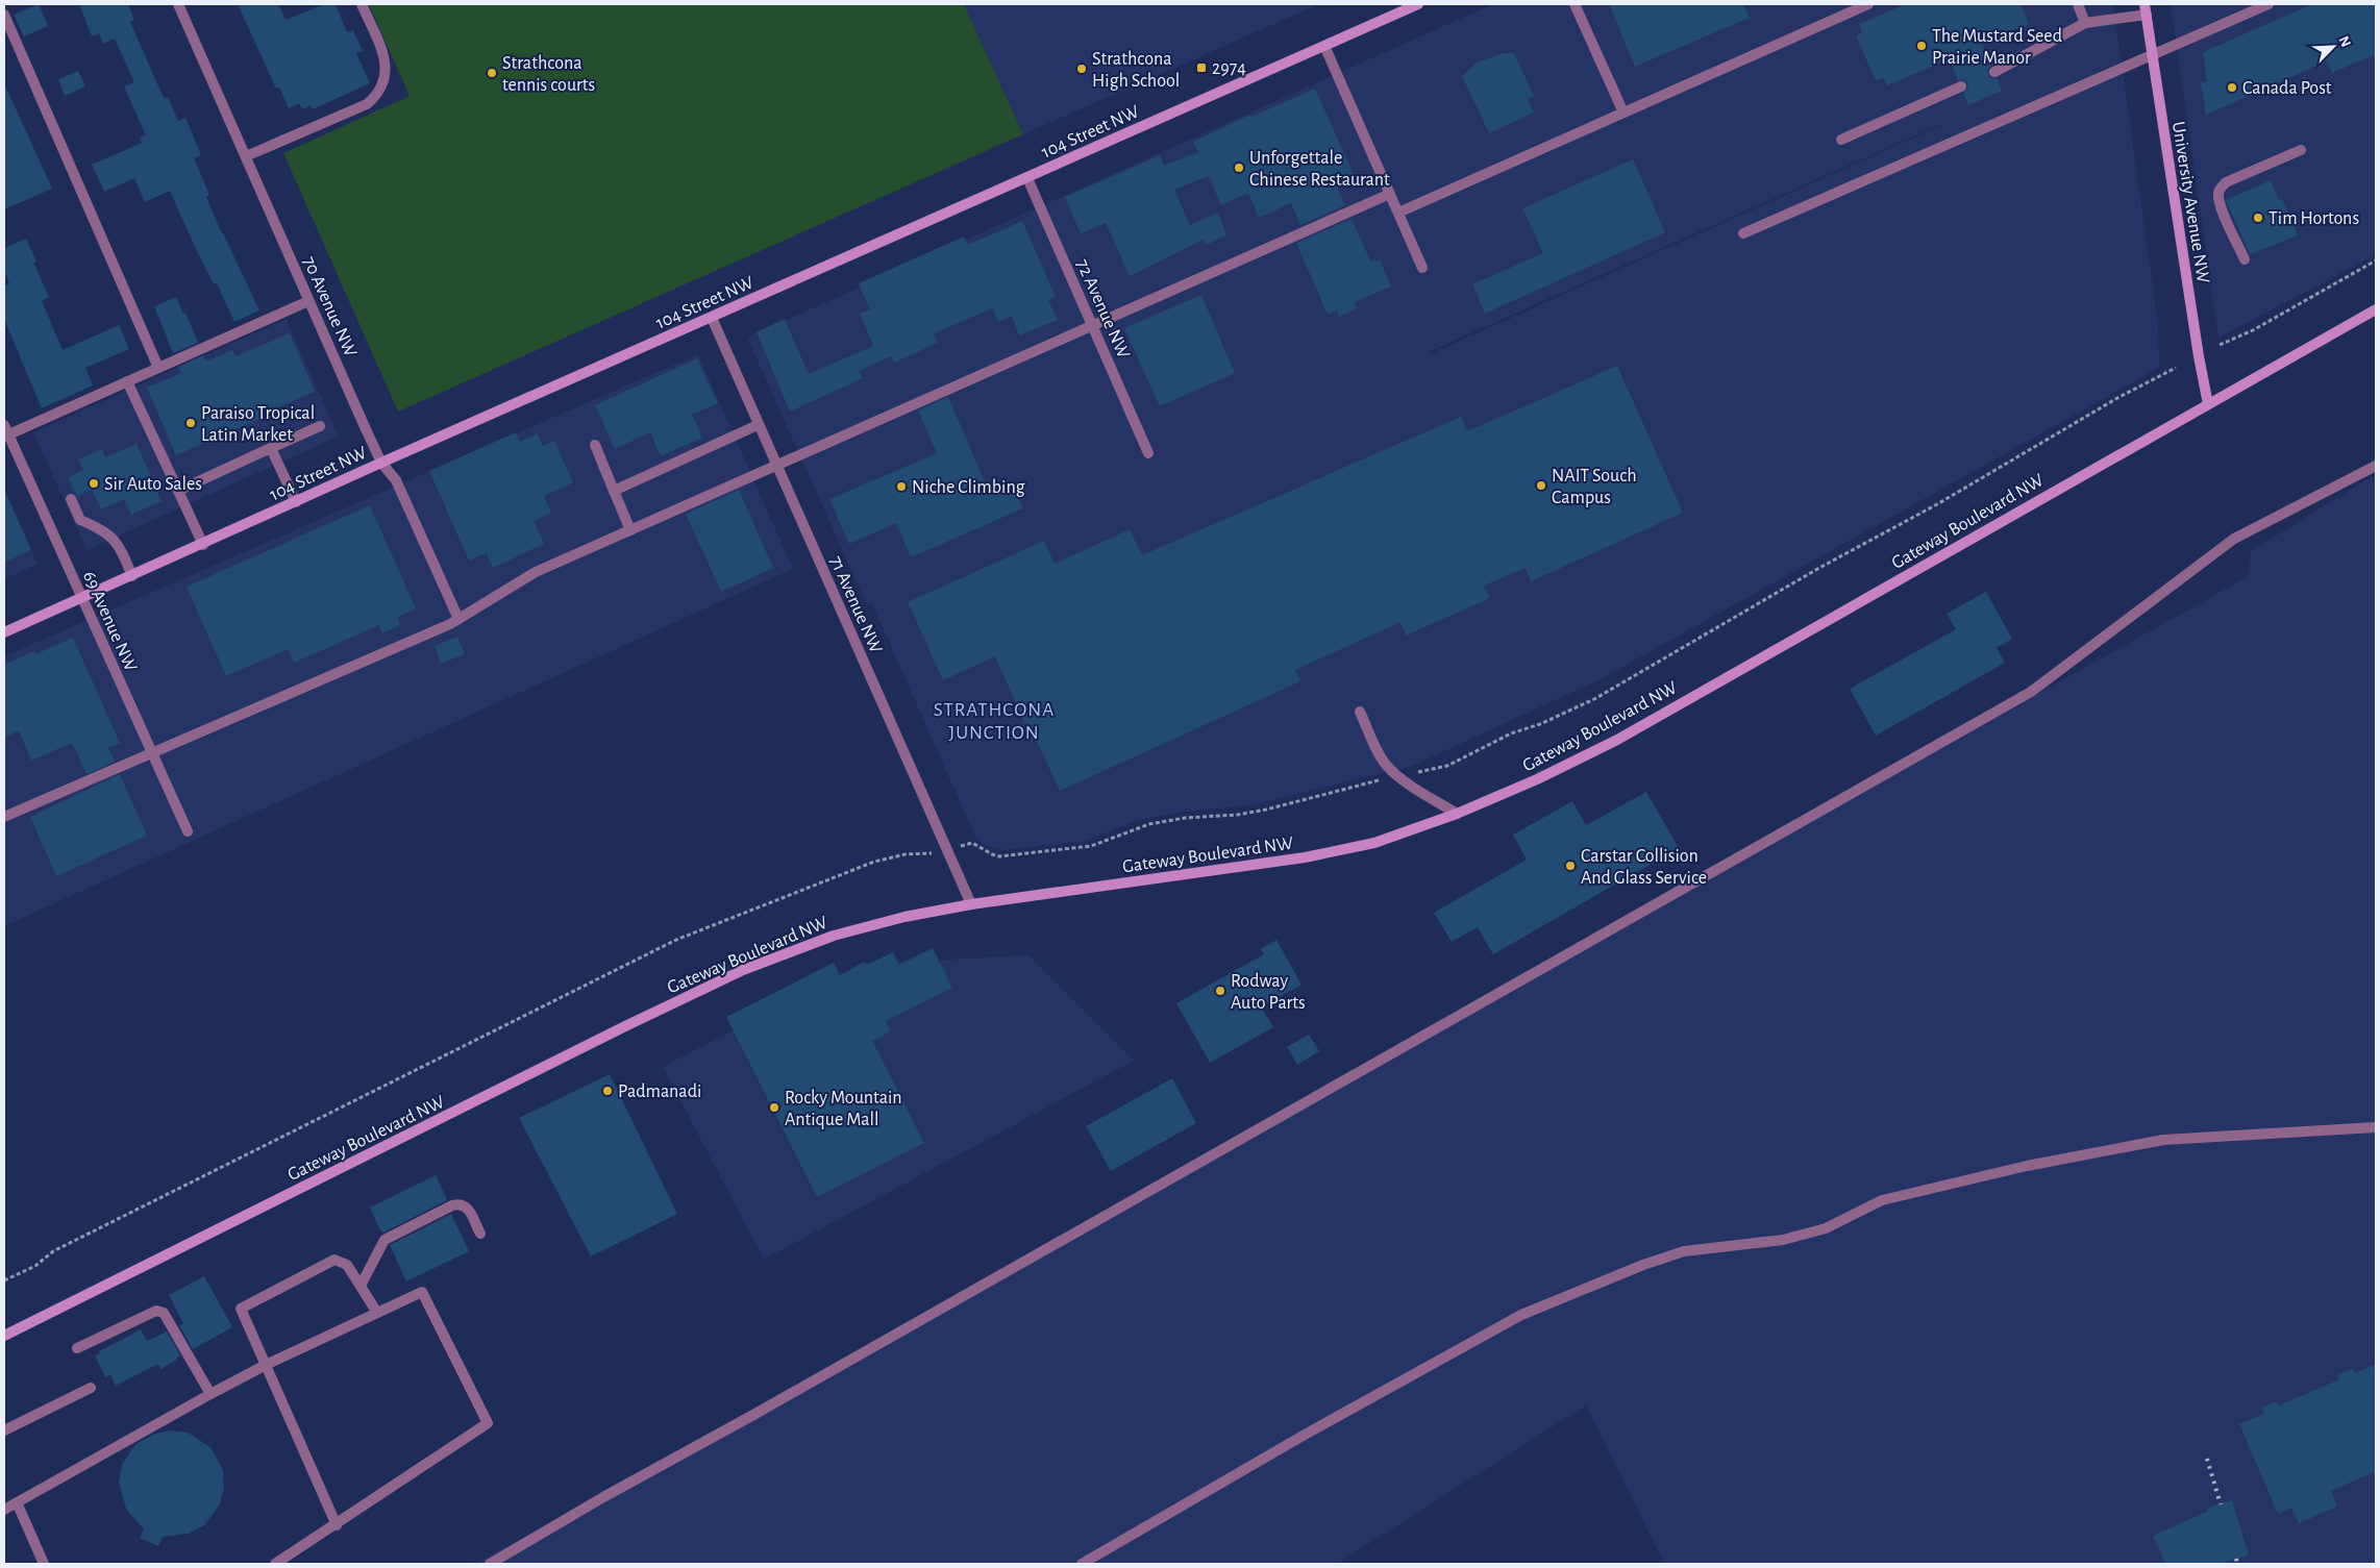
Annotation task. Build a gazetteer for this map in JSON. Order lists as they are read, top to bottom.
{
  "streets": {
    "main road": ["104 Street NW", "University Avenue NW", "Gateway Boulevard NW"],
    "street": [
      "70 Avenue NW",
      "72 Avenue NW",
      "71 Avenue NW",
      "69 Avenue NW"
    ]
  },
  "crossings": [
    ["104 Street NW", "70 Avenue NW"],
    ["104 Street NW", "72 Avenue NW"],
    ["104 Street NW", "71 Avenue NW"],
    ["104 Street NW", "69 Avenue NW"],
    ["University Avenue NW", "Gateway Boulevard NW"],
    ["Gateway Boulevard NW", "71 Avenue NW"]
  ],
  "districts": ["STRATHCONA JUNCTION"],
  "places": {
    "other": [
      "The Mustard Seed Prairie Manor",
      "Strathcona High School",
      "Strathcona tennis courts",
      "Canada Post",
      "Unforgettale Chinese Restaurant",
      "Tim Hortons",
      "Paraiso Tropical Latin Market",
      "Sir Auto Sales",
      "NAIT Souch Campus",
      "Niche Climbing",
      "Carstar Collision And Glass Service",
      "Rodway Auto Parts",
      "Padmanadi",
      "Rocky Mountain Antique Mall"
    ],
    "transit": ["2974"]
  },
  "north": "top right"
}
